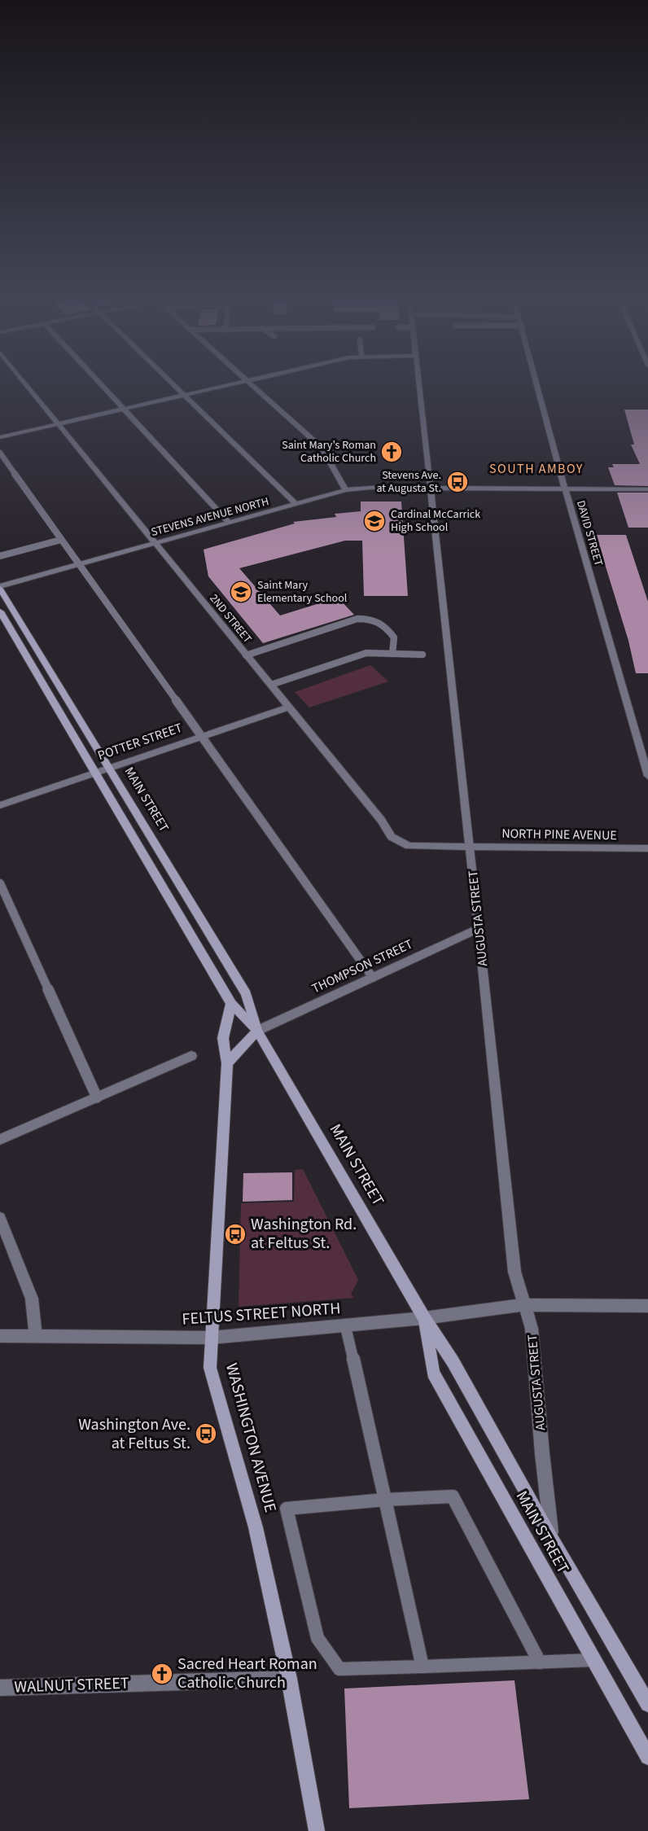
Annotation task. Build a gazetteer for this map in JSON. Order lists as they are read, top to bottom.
{
  "streets": {
    "main road": ["MAIN STREET", "WASHINGTON AVENUE"],
    "street": [
      "STEVENS AVENUE NORTH",
      "DAVID STREET",
      "2ND STREET",
      "POTTER STREET",
      "NORTH PINE AVENUE",
      "AUGUSTA STREET",
      "THOMPSON STREET",
      "FELTUS STREET NORTH",
      "WALNUT STREET"
    ]
  },
  "crossings": [
    ["STEVENS AVENUE NORTH", "DAVID STREET"],
    ["STEVENS AVENUE NORTH", "2ND STREET"],
    ["STEVENS AVENUE NORTH", "MAIN STREET"],
    ["STEVENS AVENUE NORTH", "AUGUSTA STREET"],
    ["2ND STREET", "POTTER STREET"],
    ["2ND STREET", "NORTH PINE AVENUE"],
    ["2ND STREET", "AUGUSTA STREET"],
    ["POTTER STREET", "MAIN STREET"],
    ["MAIN STREET", "AUGUSTA STREET"],
    ["MAIN STREET", "THOMPSON STREET"],
    ["MAIN STREET", "FELTUS STREET NORTH"],
    ["MAIN STREET", "WASHINGTON AVENUE"],
    ["NORTH PINE AVENUE", "AUGUSTA STREET"],
    ["AUGUSTA STREET", "THOMPSON STREET"],
    ["AUGUSTA STREET", "FELTUS STREET NORTH"],
    ["FELTUS STREET NORTH", "WASHINGTON AVENUE"],
    ["WASHINGTON AVENUE", "WALNUT STREET"]
  ],
  "districts": ["SOUTH AMBOY"],
  "places": {
    "church": ["Saint Mary's Roman Catholic Church", "Sacred Heart Roman Catholic Church"],
    "bus stop": ["Stevens Ave. at Augusta St.", "Washington Rd. at Feltus St.", "Washington Ave. at Feltus St."],
    "school or university": ["Cardinal McCarrick High School", "Saint Mary Elementary School"]
  }
}
